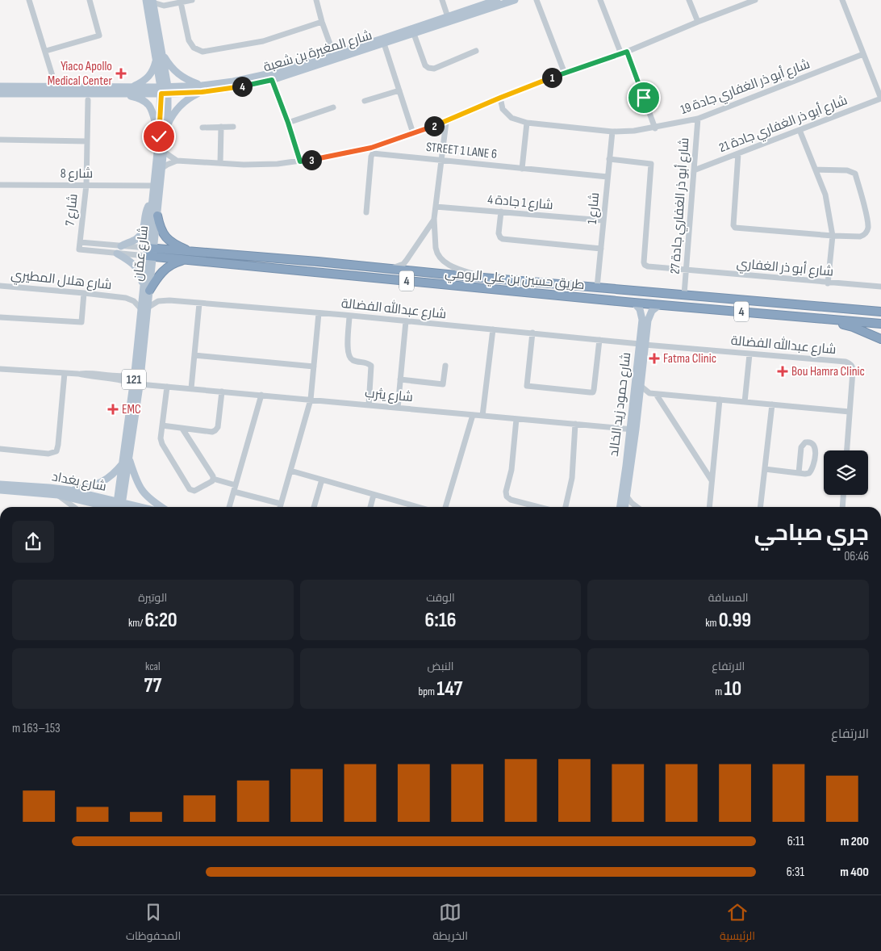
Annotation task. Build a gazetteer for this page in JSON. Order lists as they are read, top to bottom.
{
  "streets": {
    "highway": ["طريق حسين بن علي الرومي", "4"],
    "main road": [
      "شارع المغيرة بن شعبة",
      "شارع عمّان",
      "121",
      "شارع حمود زيد الخالد",
      "شارع بغداد"
    ],
    "street": [
      "شارع أبو ذر الغفاري جادة 19",
      "شارع أبو ذر الغفاري جادة 21",
      "STREET 1 LANE 6",
      "شارع 8",
      "شارع 1 جادة 4",
      "شارع أبو ذر الغفاري جادة 27",
      "شارع 1",
      "شارع 7",
      "شارع أبو ذر الغفاري",
      "شارع هلال المطيري",
      "شارع عبدالله الفضالة",
      "شارع يثرب"
    ]
  },
  "crossings": [
    ["شارع المغيرة بن شعبة", "شارع عمّان"],
    ["شارع أبو ذر الغفاري جادة 19", "شارع أبو ذر الغفاري جادة 27"],
    ["شارع أبو ذر الغفاري جادة 19", "شارع 1"],
    ["شارع أبو ذر الغفاري جادة 21", "شارع أبو ذر الغفاري جادة 27"],
    ["STREET 1 LANE 6", "شارع 1"],
    ["شارع 8", "شارع 7"],
    ["شارع 8", "شارع عمّان"],
    ["شارع 1 جادة 4", "شارع 1"],
    ["شارع أبو ذر الغفاري جادة 27", "شارع أبو ذر الغفاري"],
    ["شارع أبو ذر الغفاري جادة 27", "طريق حسين بن علي الرومي"],
    ["شارع 1", "شارع أبو ذر الغفاري"],
    ["شارع 1", "طريق حسين بن علي الرومي"],
    ["شارع عمّان", "طريق حسين بن علي الرومي"],
    ["شارع عمّان", "شارع هلال المطيري"],
    ["شارع عمّان", "شارع عبدالله الفضالة"],
    ["شارع عمّان", "شارع يثرب"],
    ["شارع عمّان", "شارع بغداد"],
    ["طريق حسين بن علي الرومي", "شارع حمود زيد الخالد"],
    ["شارع هلال المطيري", "شارع عبدالله الفضالة"],
    ["شارع عبدالله الفضالة", "شارع حمود زيد الخالد"],
    ["شارع يثرب", "شارع حمود زيد الخالد"]
  ],
  "places": {
    "health": [
      "Yiaco Apollo Medical Center",
      "Fatma Clinic",
      "Bou Hamra Clinic",
      "EMC"
    ]
  },
  "page": {
    "pins": [
      "1",
      "4",
      "2",
      "3"
    ],
    "heading": ["جري صباحي", "06:46"],
    "stats": [
      ["المسافة", "0.99 km"],
      ["الوقت", "6:16"],
      ["الوتيرة", "6:20 /km"],
      ["الارتفاع", "10 m"],
      ["النبض", "147 bpm"],
      ["kcal", "77"]
    ],
    "chart": ["الارتفاع", "153–163 m"],
    "list": [
      {
        "name": "200 m",
        "note": "6:11"
      },
      {
        "name": "400 m",
        "note": "6:31"
      }
    ],
    "tabs": ["الرئيسية", "الخريطة", "المحفوظات"]
  }
}
